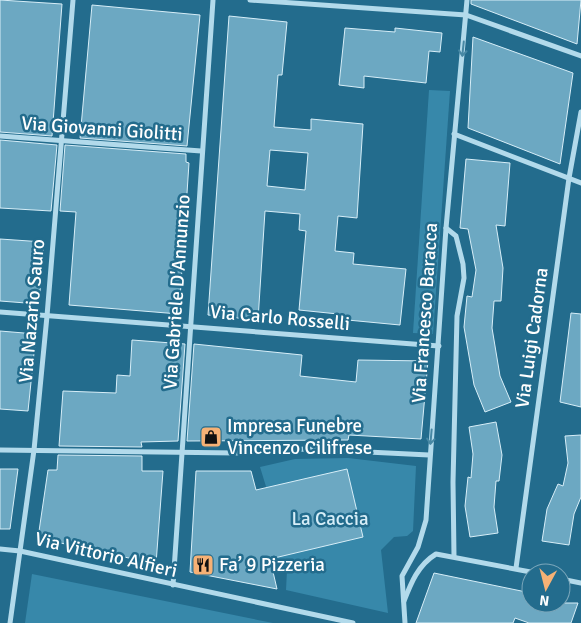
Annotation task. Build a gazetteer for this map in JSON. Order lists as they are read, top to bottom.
{
  "streets": {
    "street": [
      "Via Giovanni Giolitti",
      "Via Gabriele D'Annunzio",
      "Via Nazario Sauro",
      "Via Francesco Baracca",
      "Via Carlo Rosselli",
      "Via Luigi Cadorna",
      "Via Vittorio Alfieri"
    ]
  },
  "crossings": [
    ["Via Giovanni Giolitti", "Via Gabriele D'Annunzio"],
    ["Via Giovanni Giolitti", "Via Nazario Sauro"],
    ["Via Gabriele D'Annunzio", "Via Carlo Rosselli"],
    ["Via Gabriele D'Annunzio", "Via Vittorio Alfieri"],
    ["Via Nazario Sauro", "Via Carlo Rosselli"],
    ["Via Nazario Sauro", "Via Vittorio Alfieri"],
    ["Via Francesco Baracca", "Via Carlo Rosselli"]
  ],
  "parks": ["La Caccia"],
  "places": {
    "shop": ["Impresa Funebre Vincenzo Cilifrese"],
    "restaurant": ["Fa’ 9 Pizzeria"]
  },
  "north": "bottom"
}
